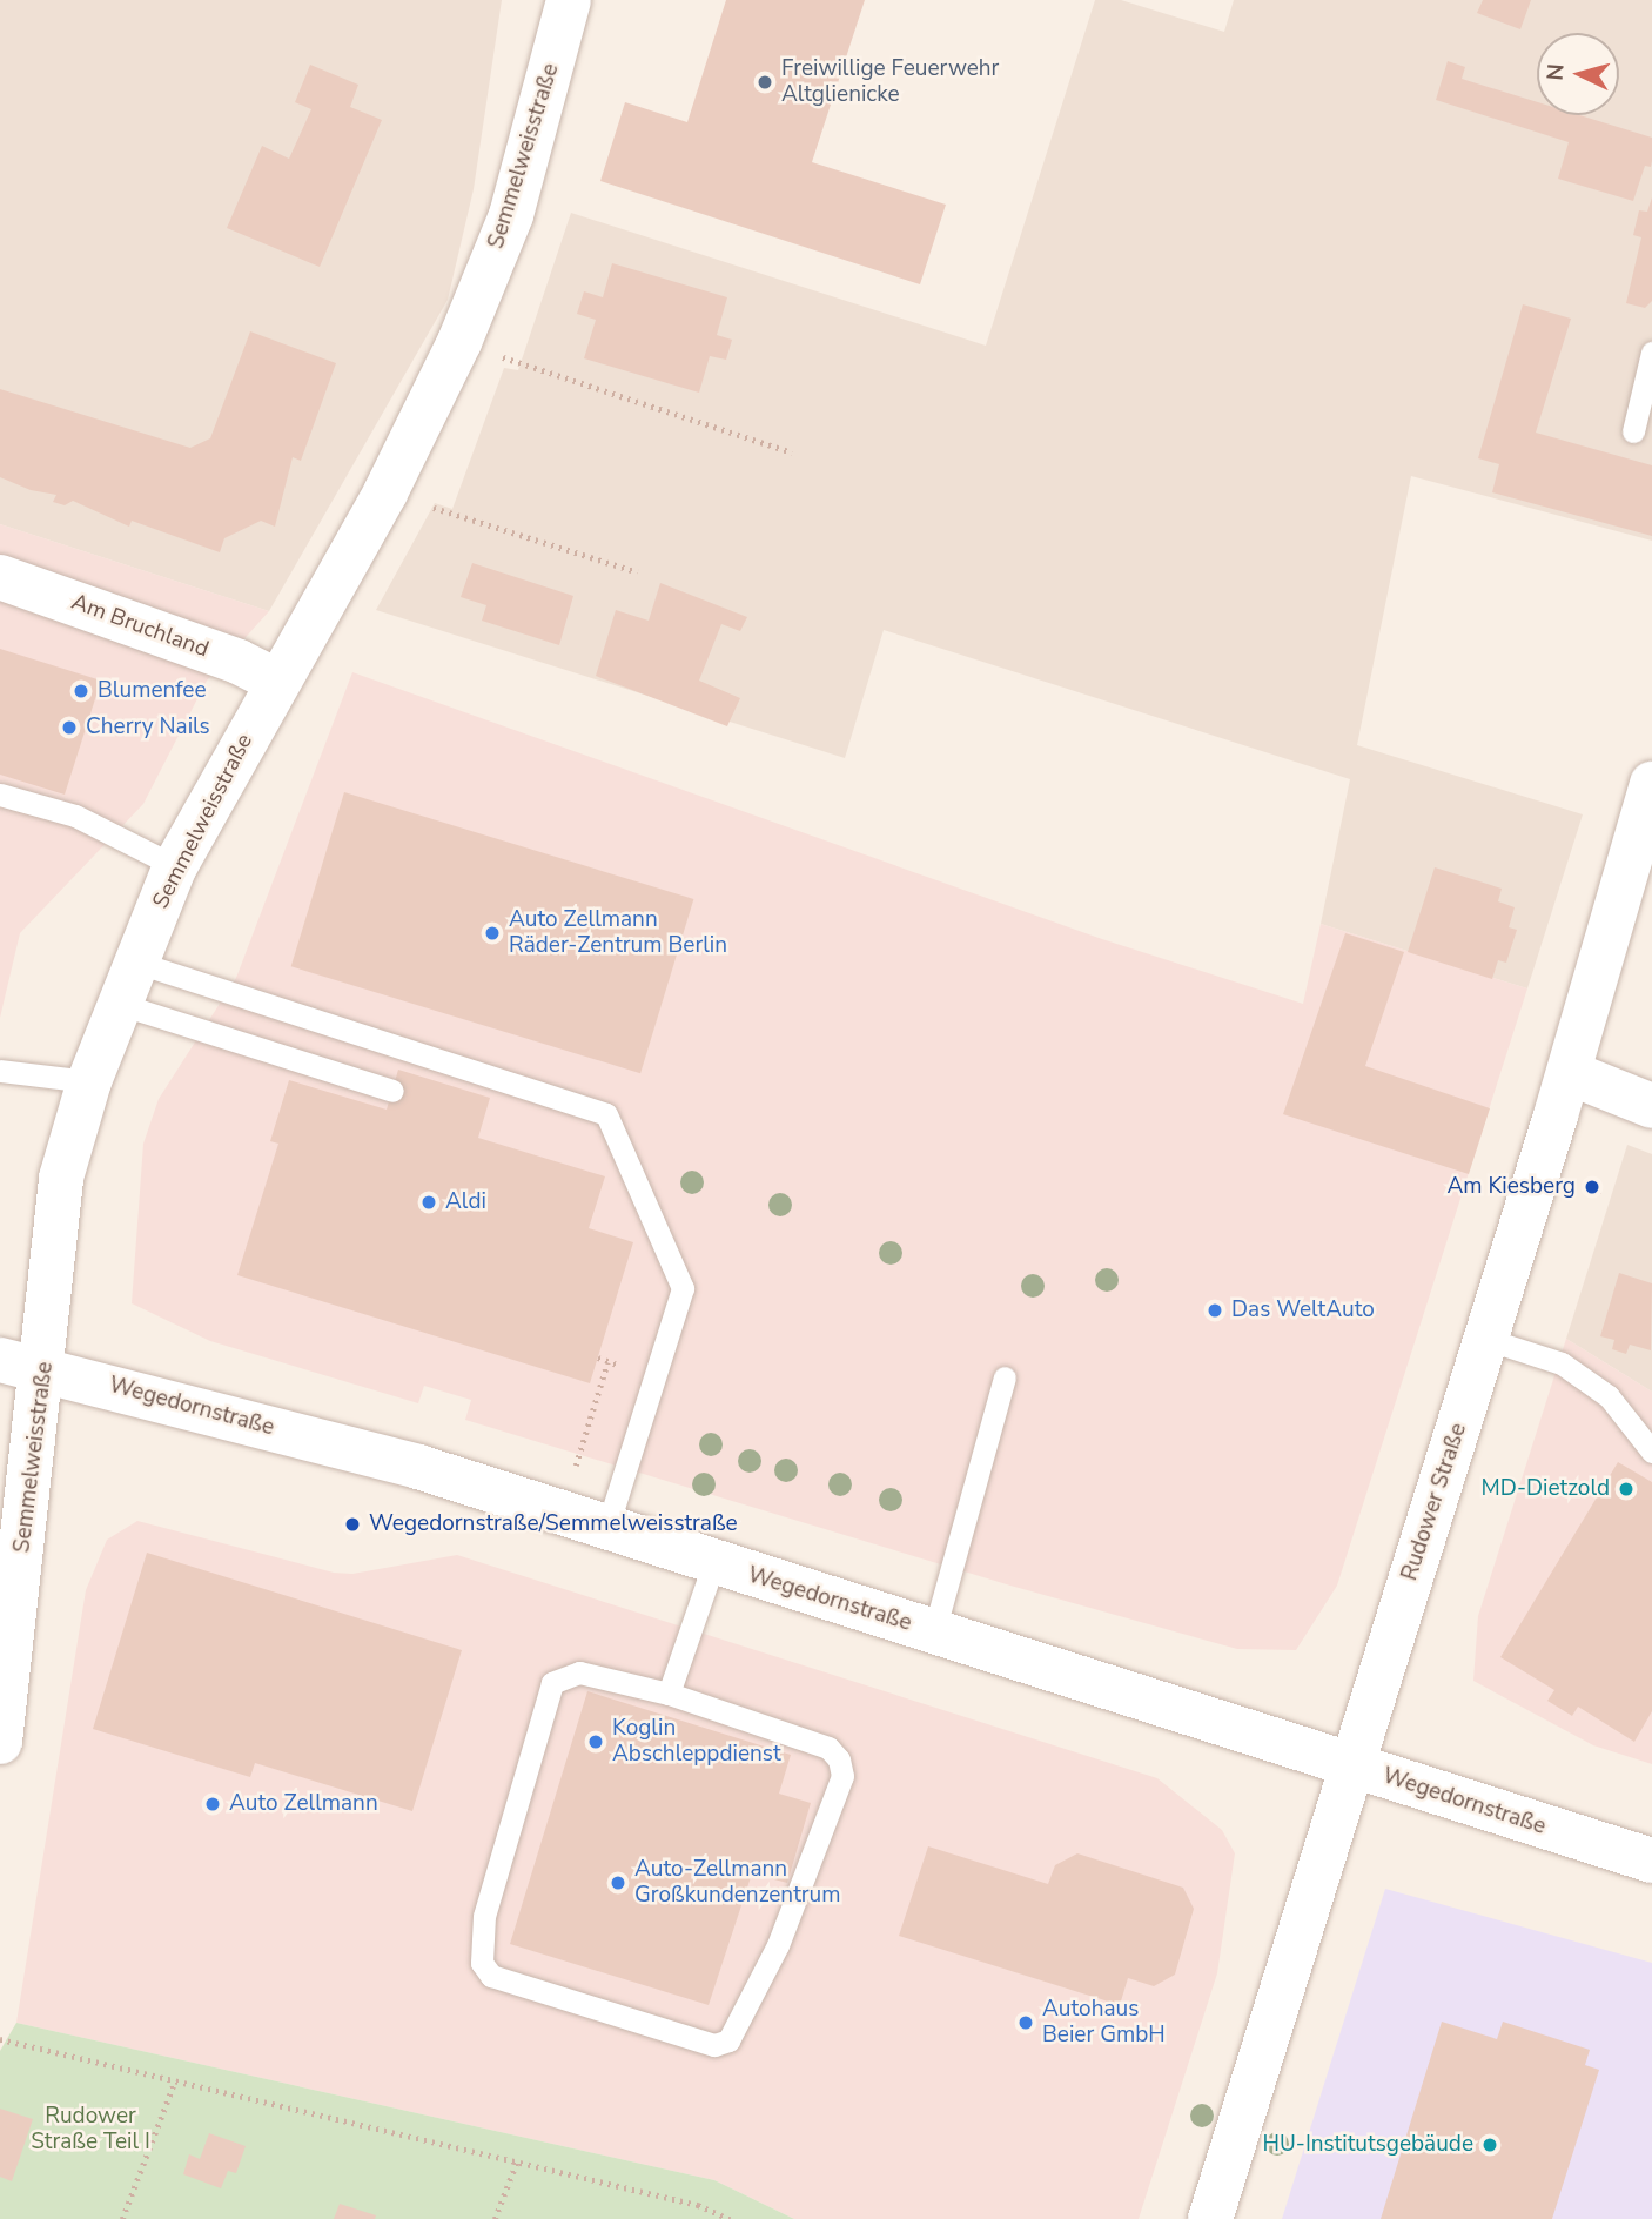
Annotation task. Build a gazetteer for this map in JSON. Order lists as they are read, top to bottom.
{
  "streets": {
    "street": [
      "Semmelweisstraße",
      "Am Bruchland",
      "Wegedornstraße",
      "Rudower Straße"
    ]
  },
  "crossings": [
    ["Semmelweisstraße", "Am Bruchland"],
    ["Semmelweisstraße", "Wegedornstraße"],
    ["Wegedornstraße", "Rudower Straße"]
  ],
  "parks": ["Rudower Straße Teil I"],
  "places": [
    "Freiwillige Feuerwehr Altglienicke",
    "Blumenfee",
    "Cherry Nails",
    "Auto Zellmann Räder-Zentrum Berlin",
    "Am Kiesberg",
    "Aldi",
    "Das WeltAuto",
    "MD-Dietzold",
    "Wegedornstraße/Semmelweisstraße",
    "Koglin Abschleppdienst",
    "Auto Zellmann",
    "Auto-Zellmann Großkundenzentrum",
    "Autohaus Beier GmbH",
    "HU-Institutsgebäude"
  ],
  "north": "left"
}
